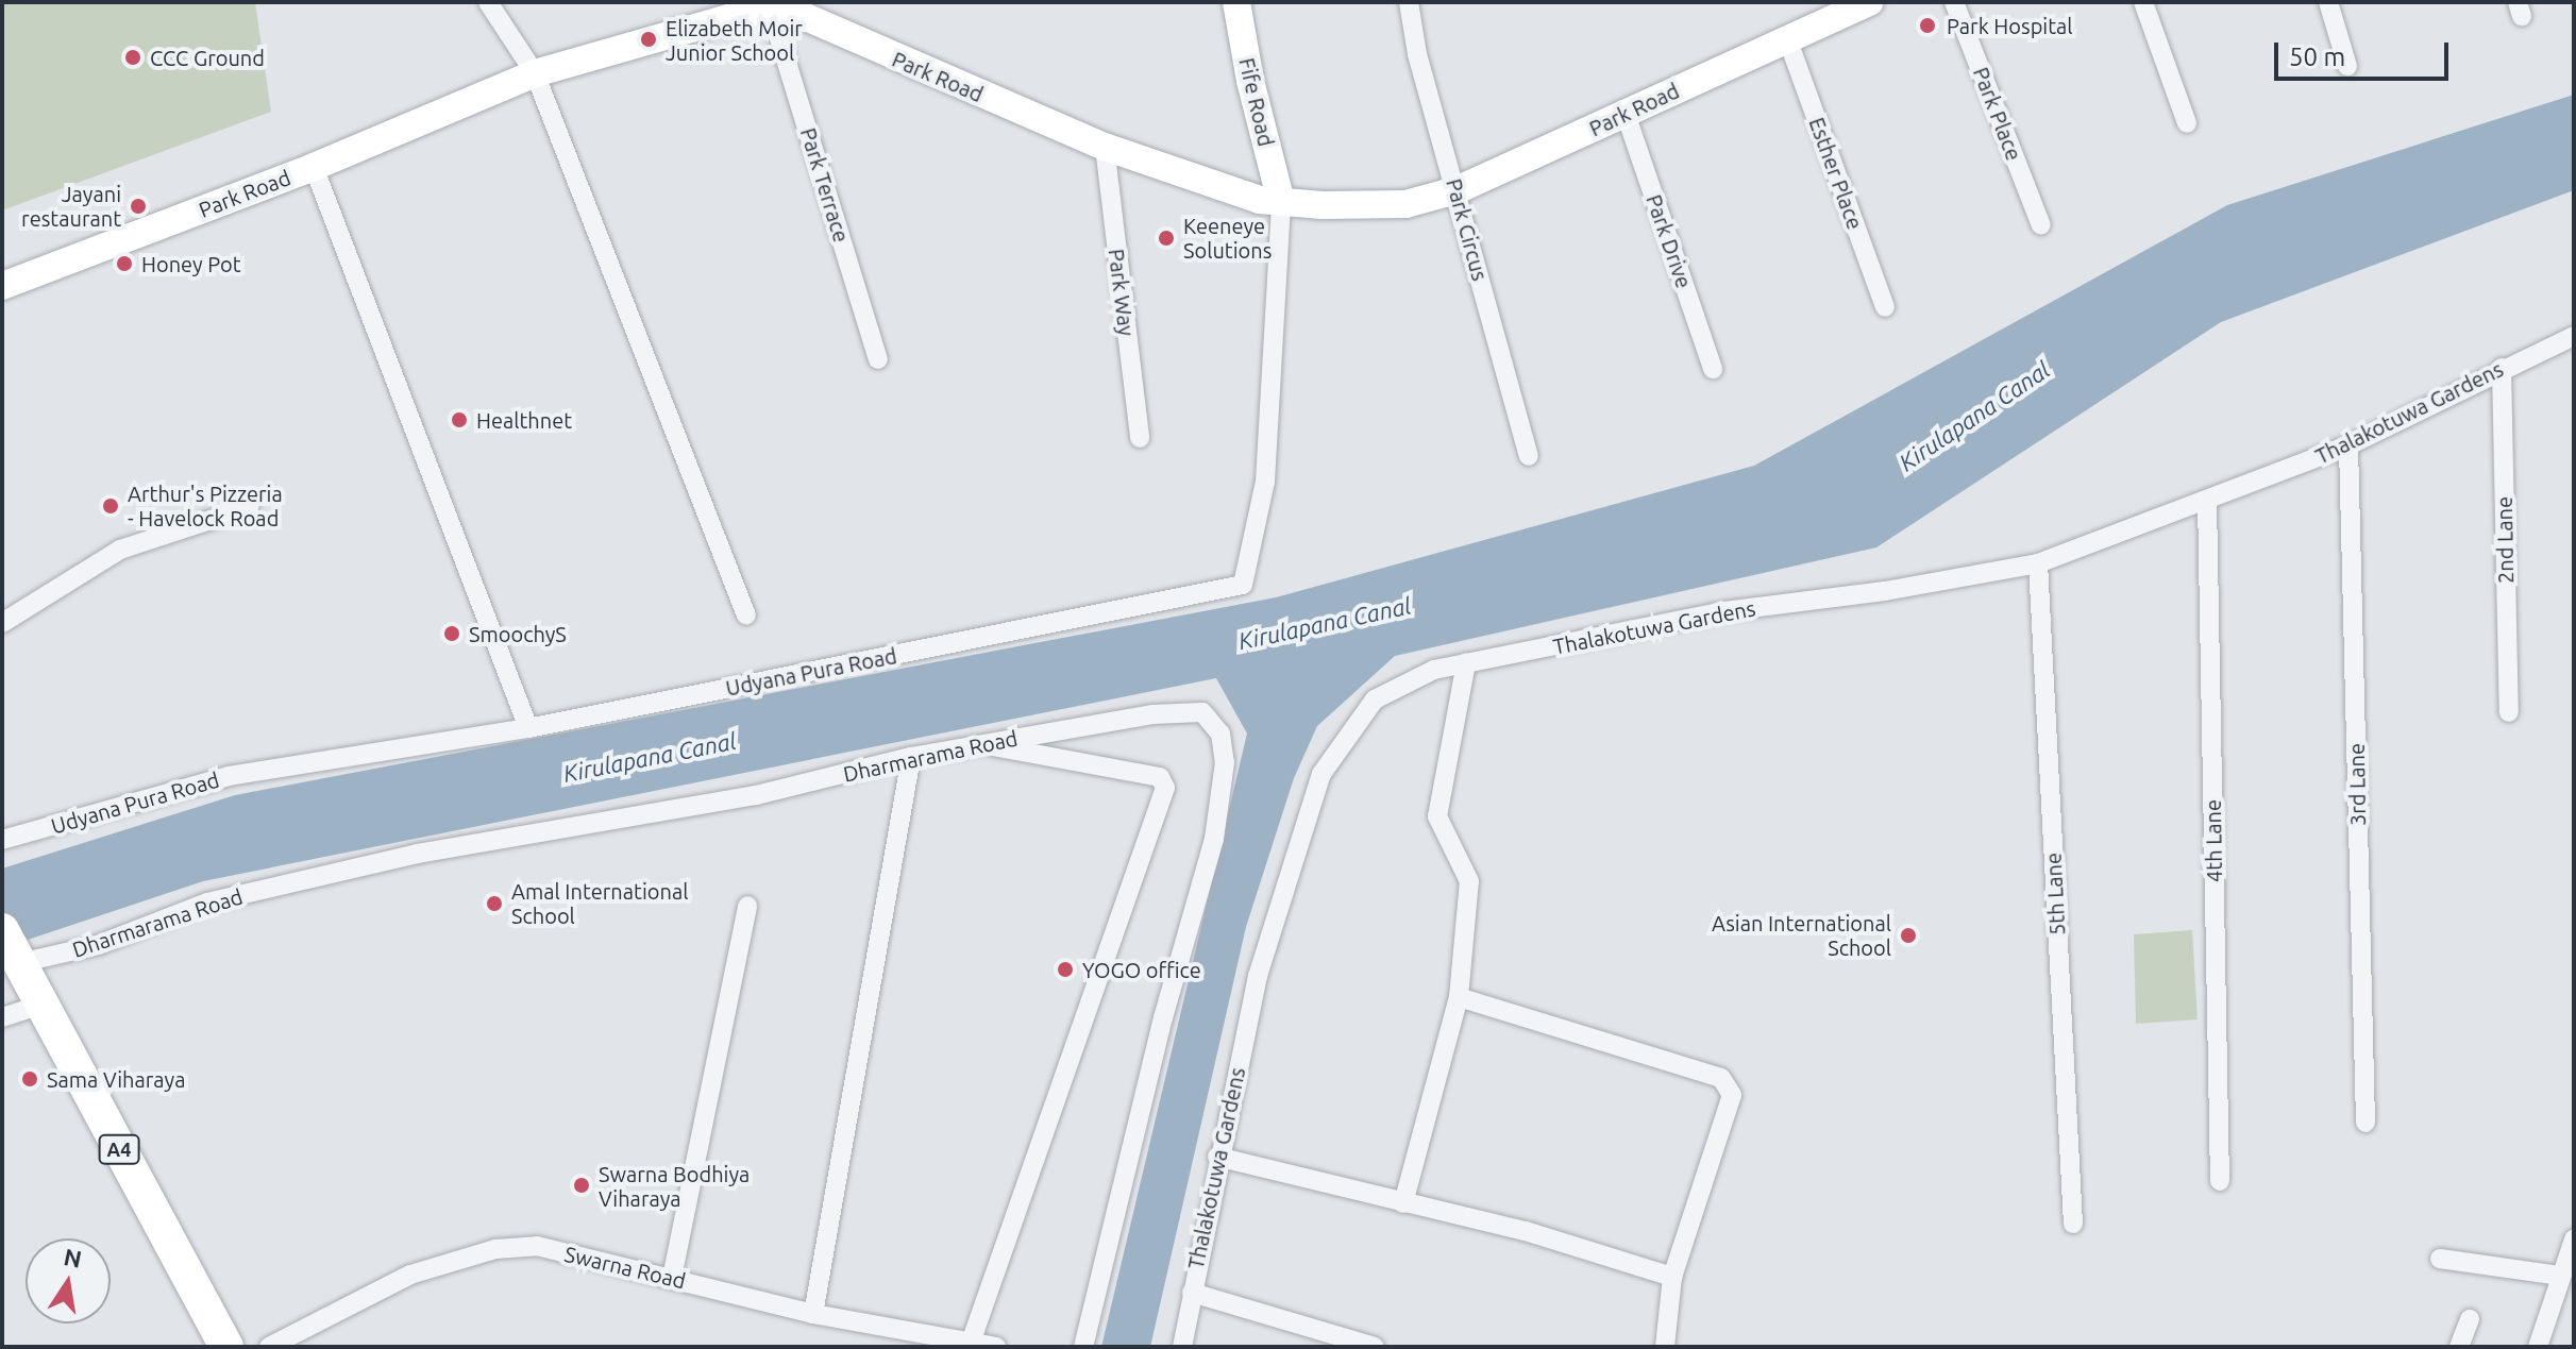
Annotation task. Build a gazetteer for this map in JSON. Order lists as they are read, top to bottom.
{
  "streets": {
    "highway": ["A4"],
    "main road": ["Park Road", "Fife Road"],
    "street": [
      "Park Place",
      "Esther Place",
      "Park Terrace",
      "Park Circus",
      "Park Drive",
      "Park Way",
      "Thalakotuwa Gardens",
      "2nd Lane",
      "Udyana Pura Road",
      "Dharmarama Road",
      "3rd Lane",
      "4th Lane",
      "5th Lane",
      "Swarna Road"
    ]
  },
  "crossings": [
    ["Park Road", "Fife Road"],
    ["Park Road", "Esther Place"],
    ["Park Road", "Park Terrace"],
    ["Park Road", "Park Circus"],
    ["Park Road", "Park Drive"],
    ["Park Road", "Park Way"],
    ["Park Road", "Udyana Pura Road"],
    ["Fife Road", "Udyana Pura Road"],
    ["Thalakotuwa Gardens", "2nd Lane"],
    ["Thalakotuwa Gardens", "3rd Lane"],
    ["Thalakotuwa Gardens", "4th Lane"],
    ["Thalakotuwa Gardens", "5th Lane"],
    ["Dharmarama Road", "A4"]
  ],
  "water": ["Kirulapana Canal"],
  "places": [
    "Park Hospital",
    "Elizabeth Moir Junior School",
    "CCC Ground",
    "Jayani restaurant",
    "Keeneye Solutions",
    "Honey Pot",
    "Healthnet",
    "Arthur's Pizzeria - Havelock Road",
    "SmoochyS",
    "Amal International School",
    "Asian International School",
    "YOGO office",
    "Sama Viharaya",
    "Swarna Bodhiya Viharaya"
  ],
  "scale_bar": "50 m",
  "north": "top"
}
